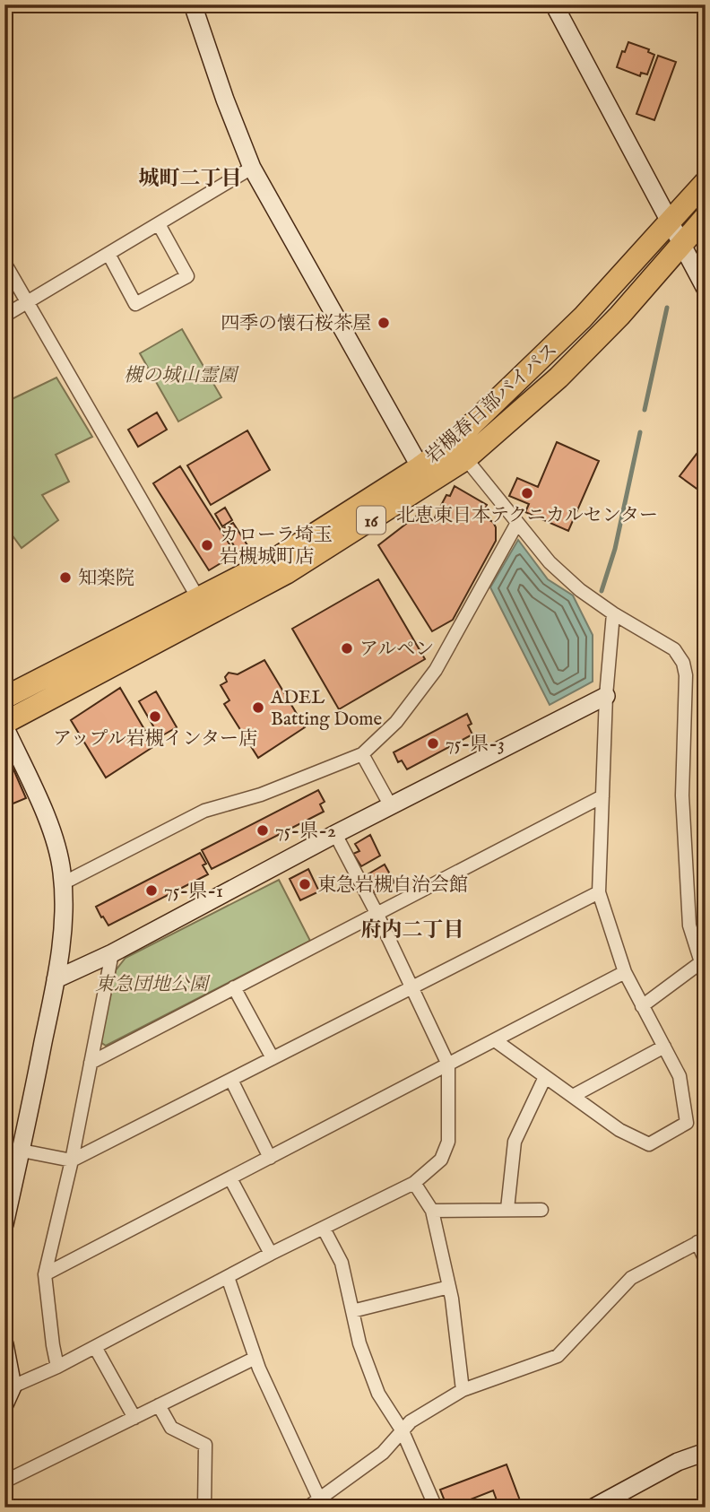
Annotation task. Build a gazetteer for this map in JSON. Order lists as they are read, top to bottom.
{
  "streets": {
    "highway": ["岩槻春日部バイパス", "16"]
  },
  "districts": ["城町二丁目", "府内二丁目"],
  "parks": ["槻の城山霊園", "東急団地公園"],
  "places": [
    "四季の懐石桜茶屋",
    "北恵東日本テクニカルセンター",
    "カローラ埼玉 岩槻城町店",
    "知楽院",
    "アルペン",
    "ADEL Batting Dome",
    "アップル岩槻インター店",
    "75-県-3",
    "75-県-2",
    "東急岩槻自治会館",
    "75-県-1"
  ]
}
